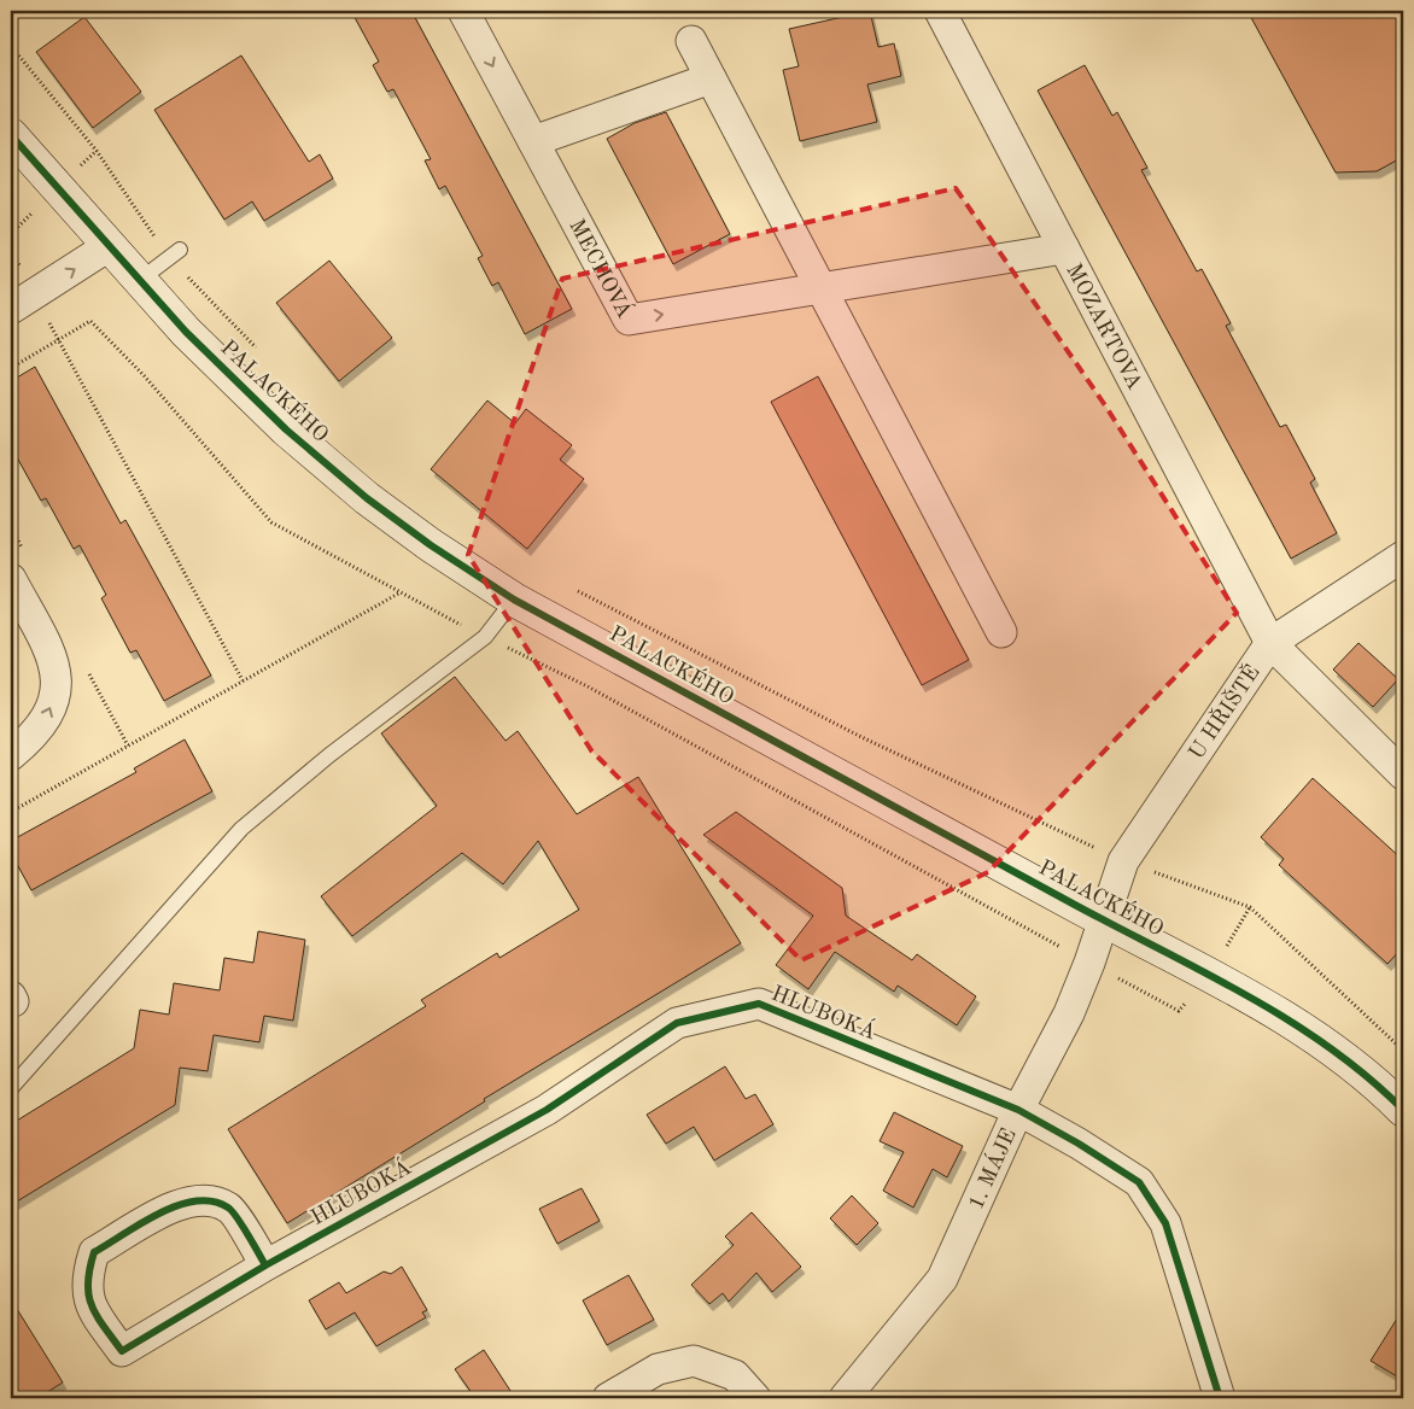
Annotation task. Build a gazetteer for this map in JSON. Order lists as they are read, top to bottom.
{
  "streets": {
    "street": [
      "MECHOVÁ",
      "MOZARTOVA",
      "PALACKÉHO",
      "U HŘIŠTĚ",
      "HLUBOKÁ",
      "1. MÁJE"
    ]
  },
  "crossings": [
    ["MECHOVÁ", "MOZARTOVA"],
    ["MOZARTOVA", "U HŘIŠTĚ"],
    ["PALACKÉHO", "U HŘIŠTĚ"],
    ["PALACKÉHO", "1. MÁJE"],
    ["U HŘIŠTĚ", "1. MÁJE"],
    ["HLUBOKÁ", "1. MÁJE"]
  ]
}
